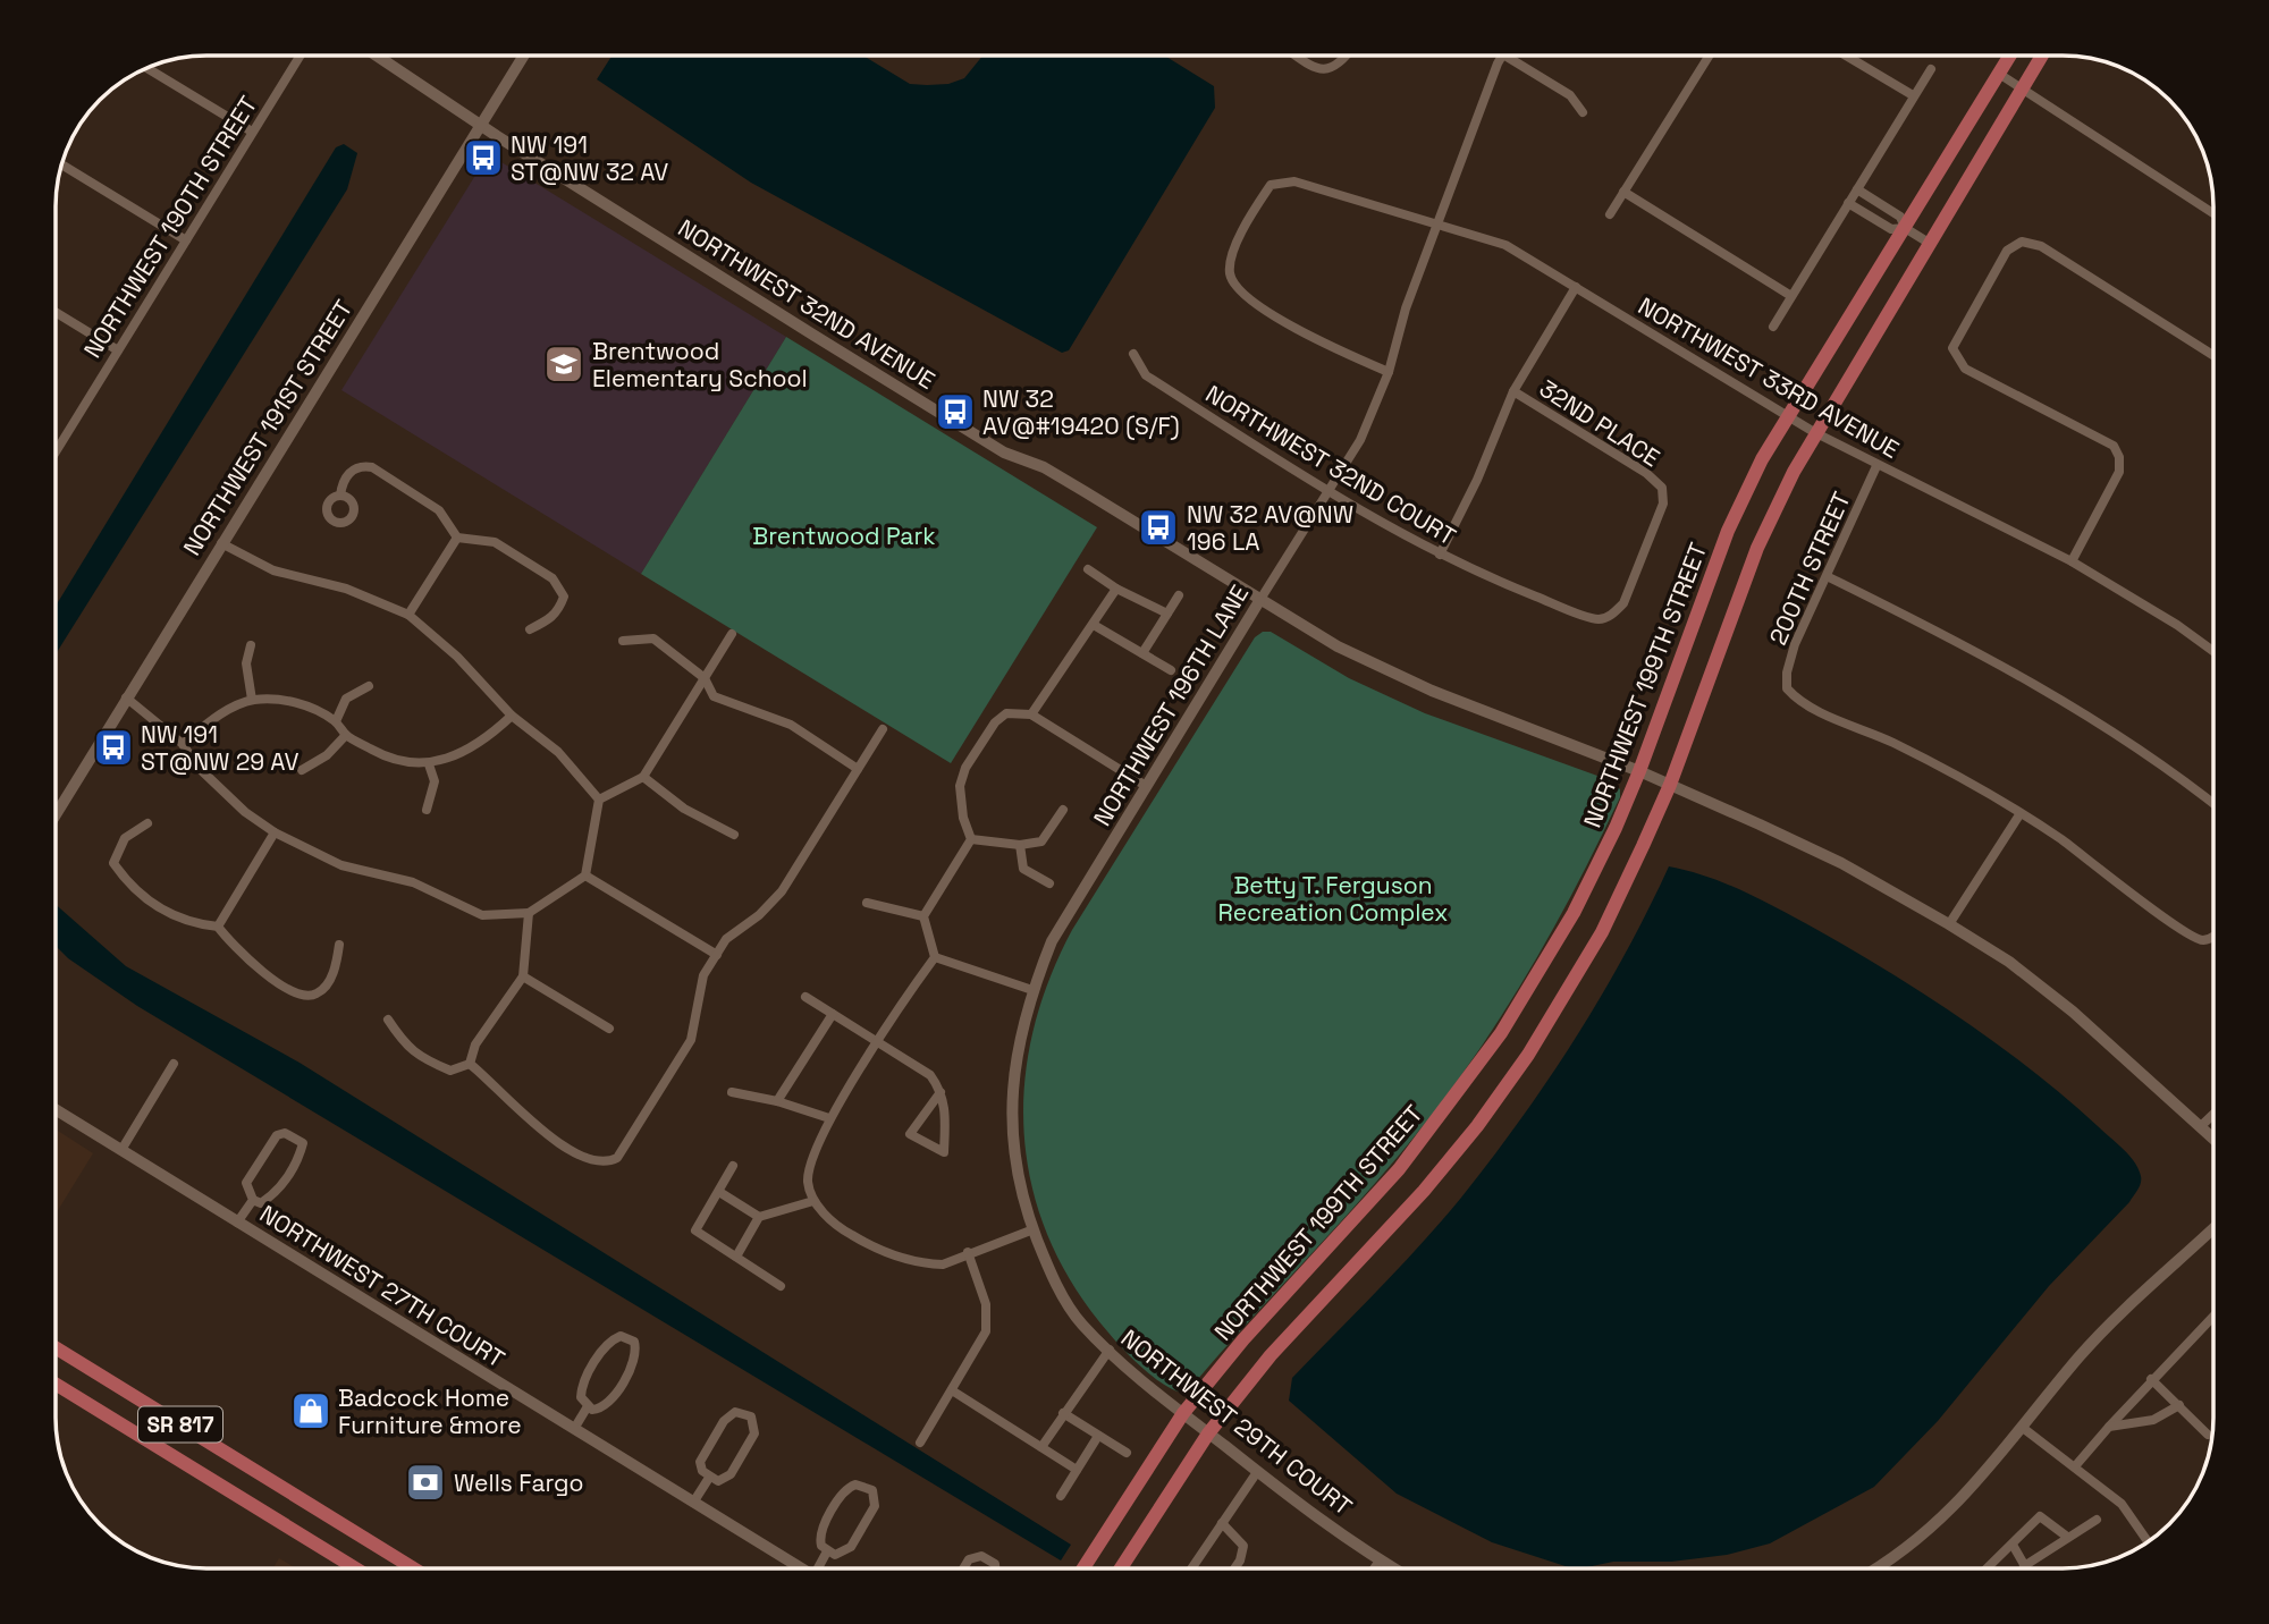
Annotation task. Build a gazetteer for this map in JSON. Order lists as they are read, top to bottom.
{
  "streets": {
    "main road": ["NORTHWEST 199TH STREET", "SR 817"],
    "street": [
      "NORTHWEST 190TH STREET",
      "NORTHWEST 32ND AVENUE",
      "NORTHWEST 33RD AVENUE",
      "32ND PLACE",
      "NORTHWEST 191ST STREET",
      "NORTHWEST 32ND COURT",
      "200TH STREET",
      "NORTHWEST 196TH LANE",
      "NORTHWEST 27TH COURT",
      "NORTHWEST 29TH COURT"
    ]
  },
  "crossings": [
    ["NORTHWEST 32ND AVENUE", "NORTHWEST 191ST STREET"],
    ["NORTHWEST 32ND AVENUE", "NORTHWEST 199TH STREET"],
    ["NORTHWEST 32ND AVENUE", "NORTHWEST 196TH LANE"],
    ["NORTHWEST 33RD AVENUE", "200TH STREET"],
    ["NORTHWEST 33RD AVENUE", "NORTHWEST 199TH STREET"],
    ["NORTHWEST 33RD AVENUE", "NORTHWEST 196TH LANE"],
    ["32ND PLACE", "NORTHWEST 32ND COURT"],
    ["NORTHWEST 32ND COURT", "NORTHWEST 196TH LANE"],
    ["NORTHWEST 199TH STREET", "NORTHWEST 29TH COURT"],
    ["NORTHWEST 196TH LANE", "NORTHWEST 29TH COURT"]
  ],
  "parks": ["Brentwood Park", "Betty T. Ferguson Recreation Complex"],
  "places": {
    "bus stop": [
      "NW 191 ST@NW 32 AV",
      "NW 32 AV@#19420 (S/F)",
      "NW 32 AV@NW 196 LA",
      "NW 191 ST@NW 29 AV"
    ],
    "school or university": ["Brentwood Elementary School"],
    "shop": ["Badcock Home Furniture &more"],
    "bank": ["Wells Fargo"]
  }
}
